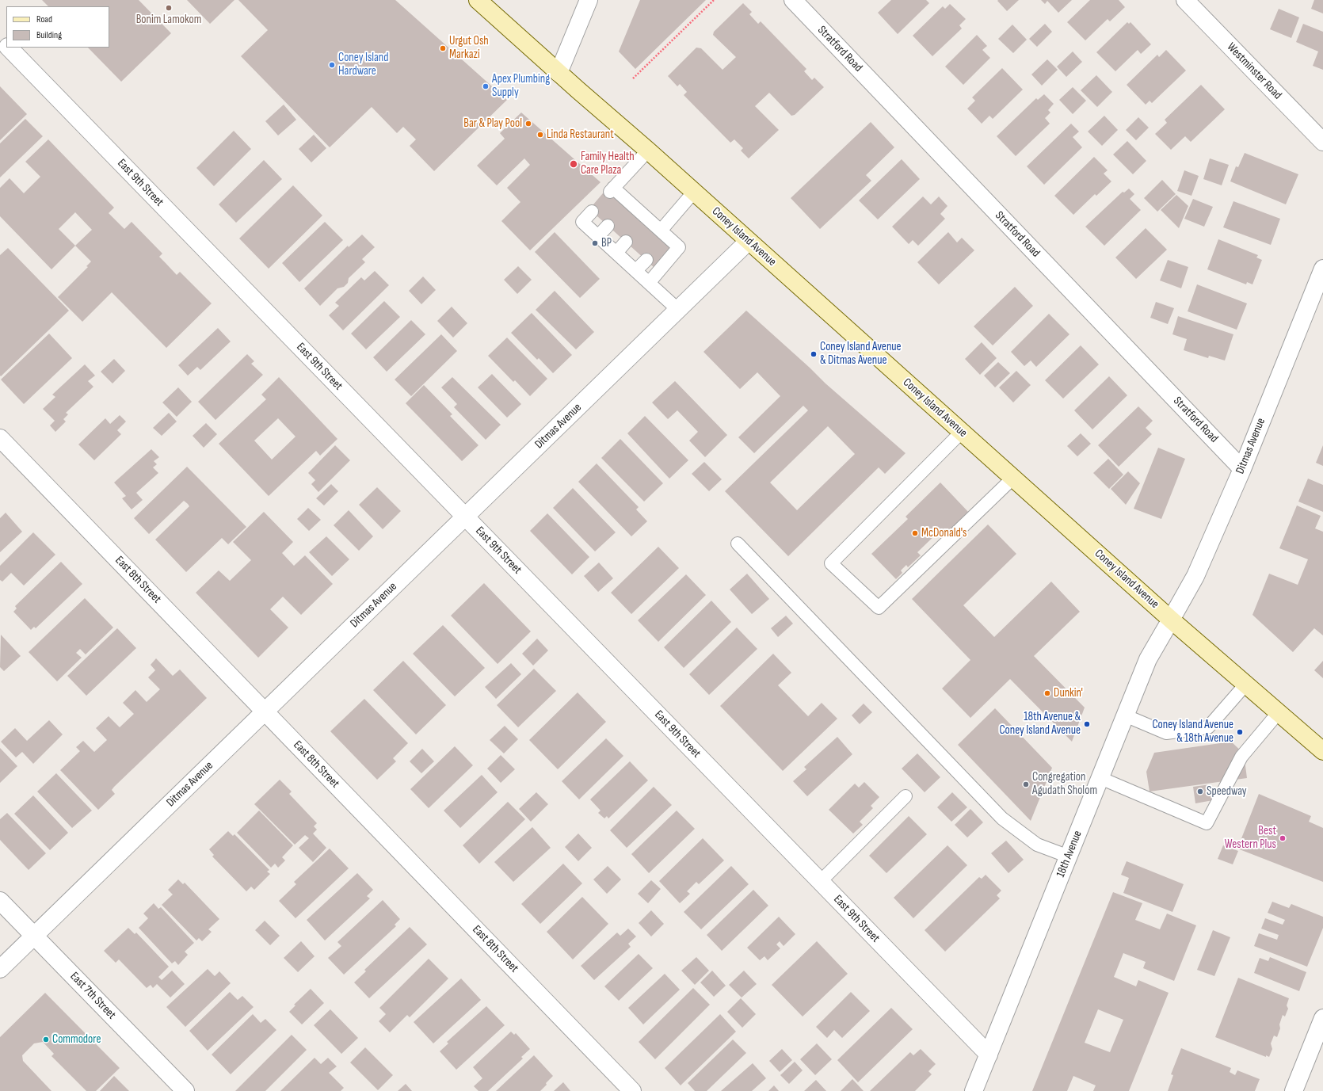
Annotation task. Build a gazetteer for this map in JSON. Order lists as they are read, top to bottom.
{
  "streets": {
    "main road": ["Coney Island Avenue"],
    "street": [
      "Stratford Road",
      "Westminster Road",
      "East 9th Street",
      "Ditmas Avenue",
      "East 8th Street",
      "18th Avenue",
      "East 7th Street"
    ]
  },
  "crossings": [
    ["Stratford Road", "Ditmas Avenue"],
    ["East 9th Street", "Ditmas Avenue"],
    ["East 9th Street", "18th Avenue"],
    ["Coney Island Avenue", "Ditmas Avenue"],
    ["Coney Island Avenue", "18th Avenue"],
    ["Ditmas Avenue", "East 8th Street"],
    ["Ditmas Avenue", "18th Avenue"],
    ["Ditmas Avenue", "East 7th Street"]
  ],
  "places": [
    "Bonim Lamokom",
    "Urgut Osh Markazi",
    "Coney Island Hardware",
    "Apex Plumbing Supply",
    "Bar & Play Pool",
    "Linda Restaurant",
    "Family Health Care Plaza",
    "BP",
    "Coney Island Avenue & Ditmas Avenue",
    "McDonald's",
    "Dunkin'",
    "18th Avenue & Coney Island Avenue",
    "Coney Island Avenue & 18th Avenue",
    "Congregation Agudath Sholom",
    "Speedway",
    "Best Western Plus",
    "Commodore"
  ],
  "legend": ["Road", "Building"]
}
